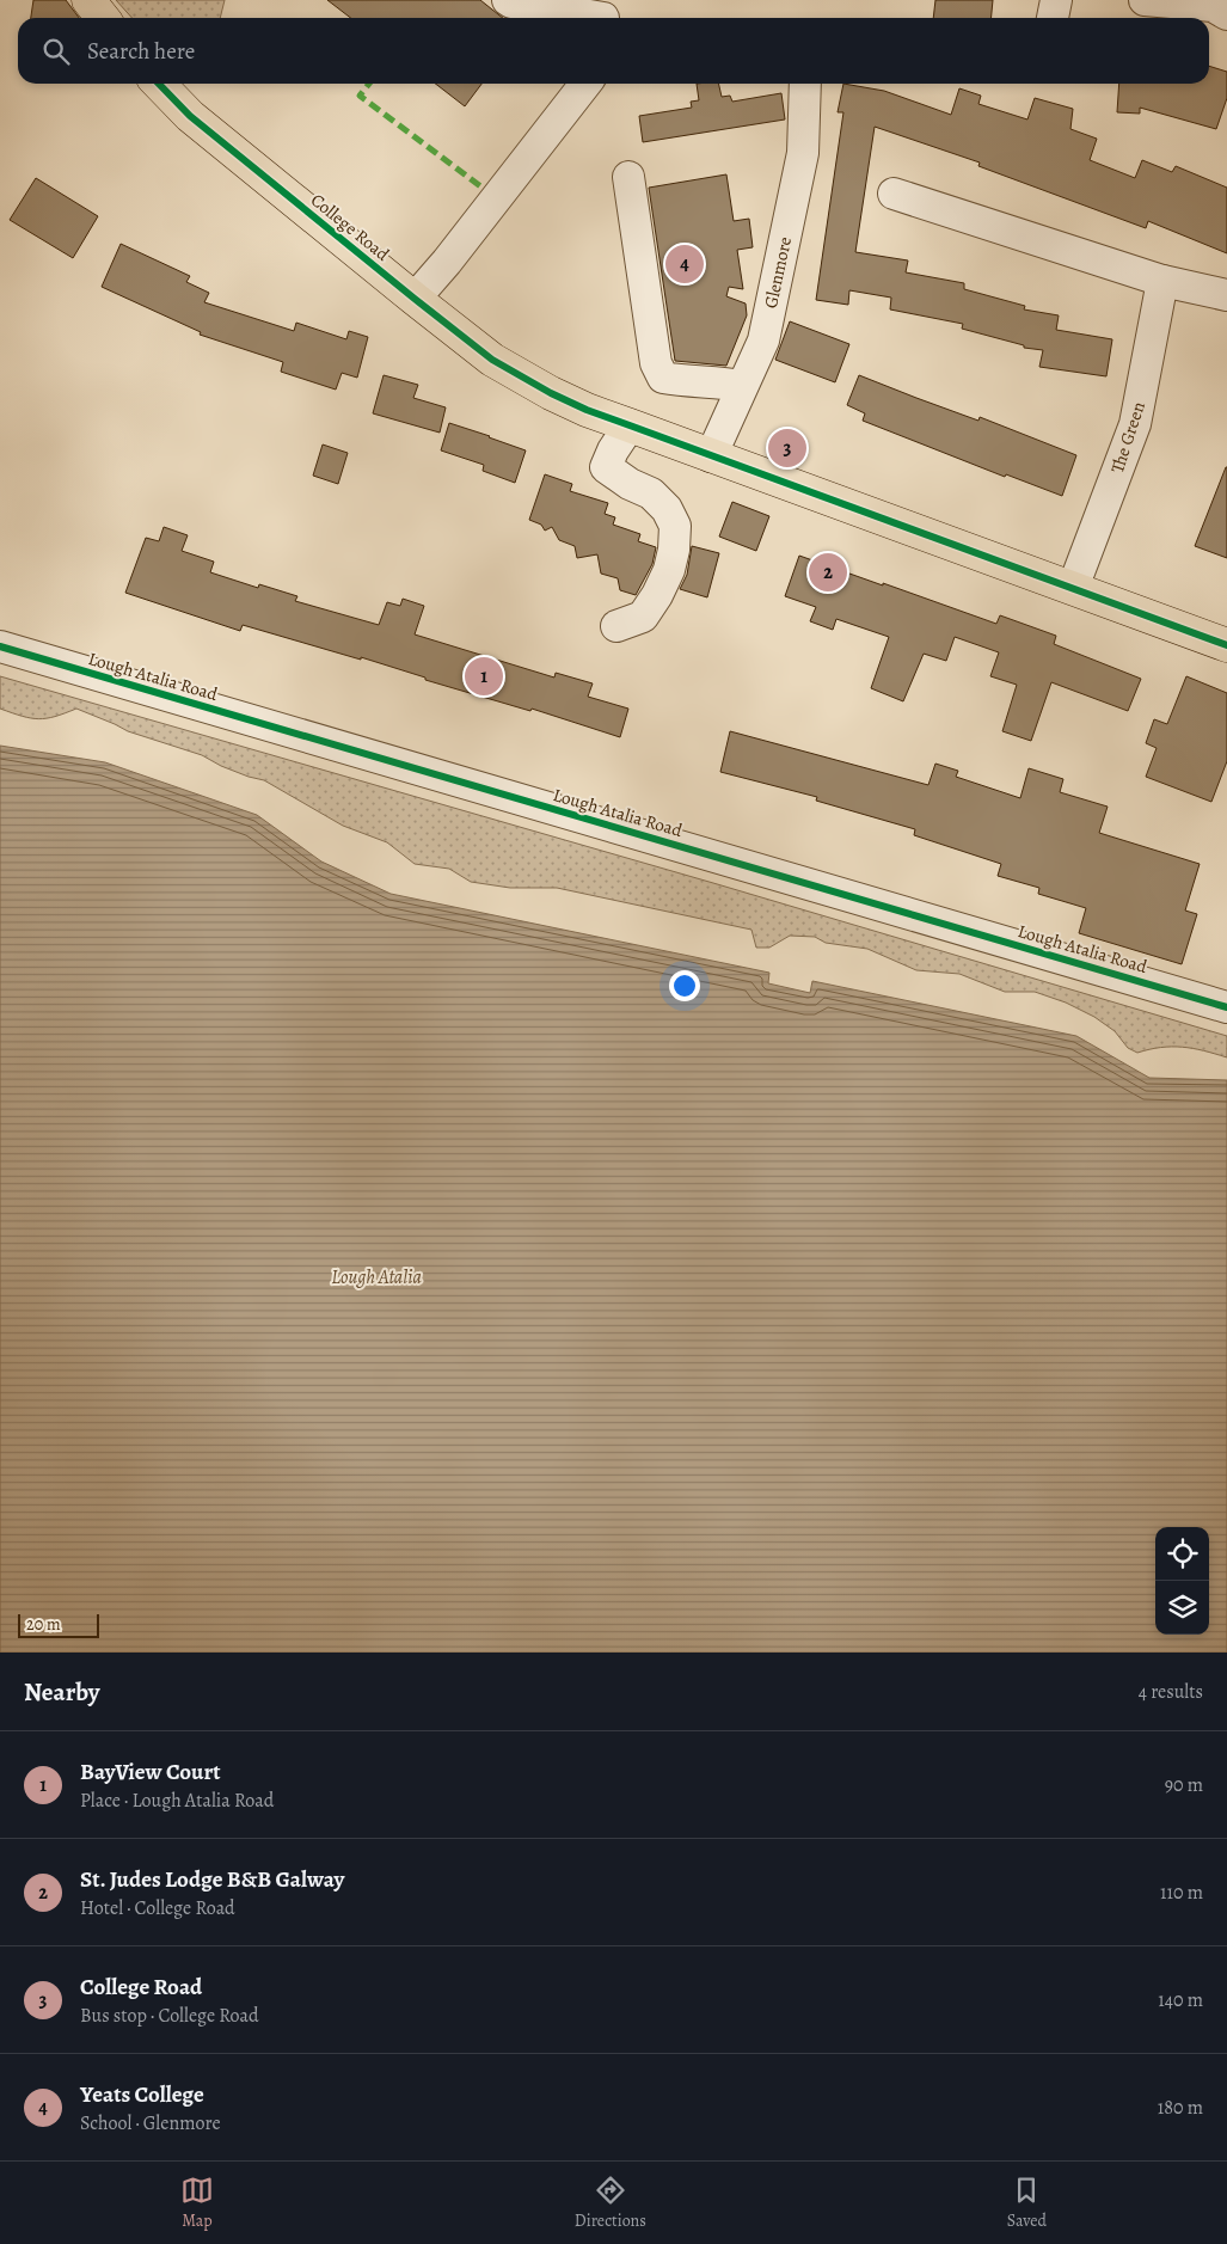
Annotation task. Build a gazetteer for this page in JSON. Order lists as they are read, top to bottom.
{
  "streets": {
    "main road": ["College Road"],
    "street": ["Glenmore", "The Green", "Lough Atalia Road"]
  },
  "crossings": [
    ["College Road", "Glenmore"],
    ["College Road", "The Green"]
  ],
  "water": ["Lough Atalia"],
  "scale_bar": "20 m",
  "page": {
    "search": "Search here",
    "pins": [
      "4",
      "3",
      "2",
      "1"
    ],
    "scale": "20 m",
    "heading": ["Nearby", "4 results"],
    "list": [
      {
        "mark": "1",
        "name": "BayView Court",
        "note": "Place · Lough Atalia Road",
        "value": "90 m"
      },
      {
        "mark": "2",
        "name": "St. Judes Lodge B&B Galway",
        "note": "Hotel · College Road",
        "value": "110 m"
      },
      {
        "mark": "3",
        "name": "College Road",
        "note": "Bus stop · College Road",
        "value": "140 m"
      },
      {
        "mark": "4",
        "name": "Yeats College",
        "note": "School · Glenmore",
        "value": "180 m"
      }
    ],
    "nav": ["Map", "Directions", "Saved"]
  }
}
